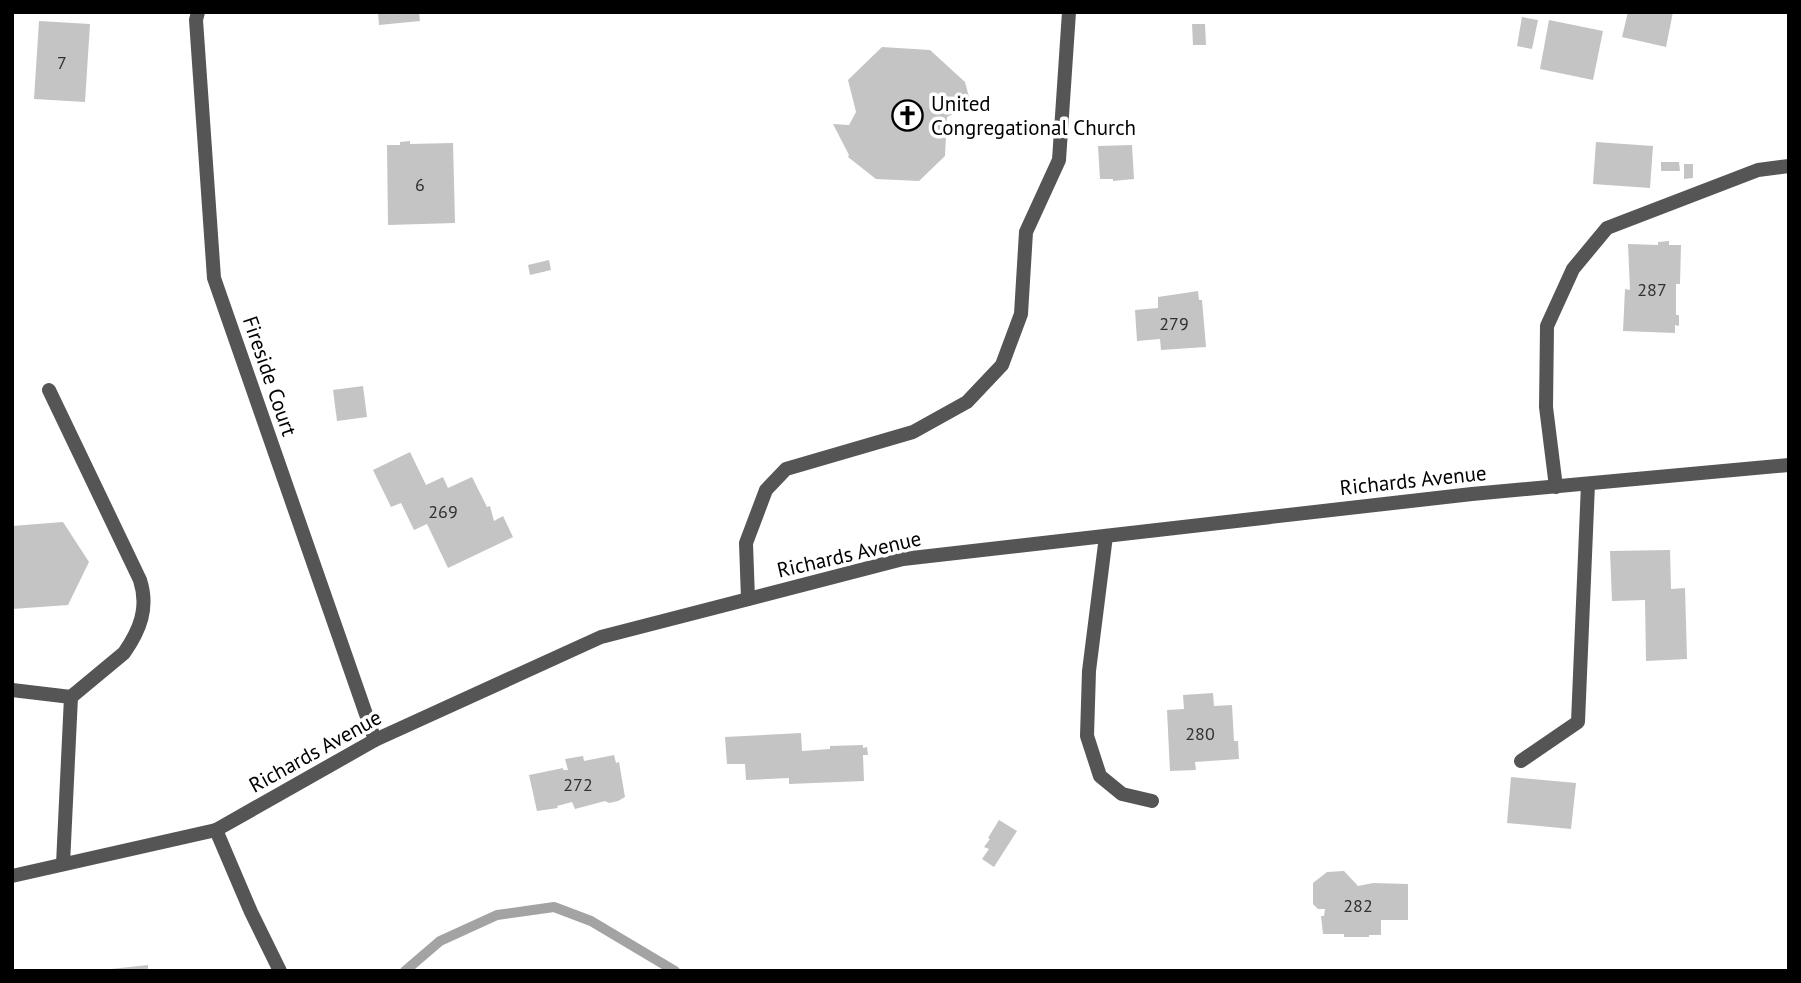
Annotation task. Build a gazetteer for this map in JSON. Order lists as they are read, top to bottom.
{
  "streets": {
    "street": ["Fireside Court", "Richards Avenue"]
  },
  "crossings": [
    ["Fireside Court", "Richards Avenue"]
  ],
  "places": {
    "church": ["United Congregational Church"]
  },
  "house_numbers": [
    "7",
    "6",
    "287",
    "279",
    "269",
    "280",
    "272",
    "282"
  ]
}
